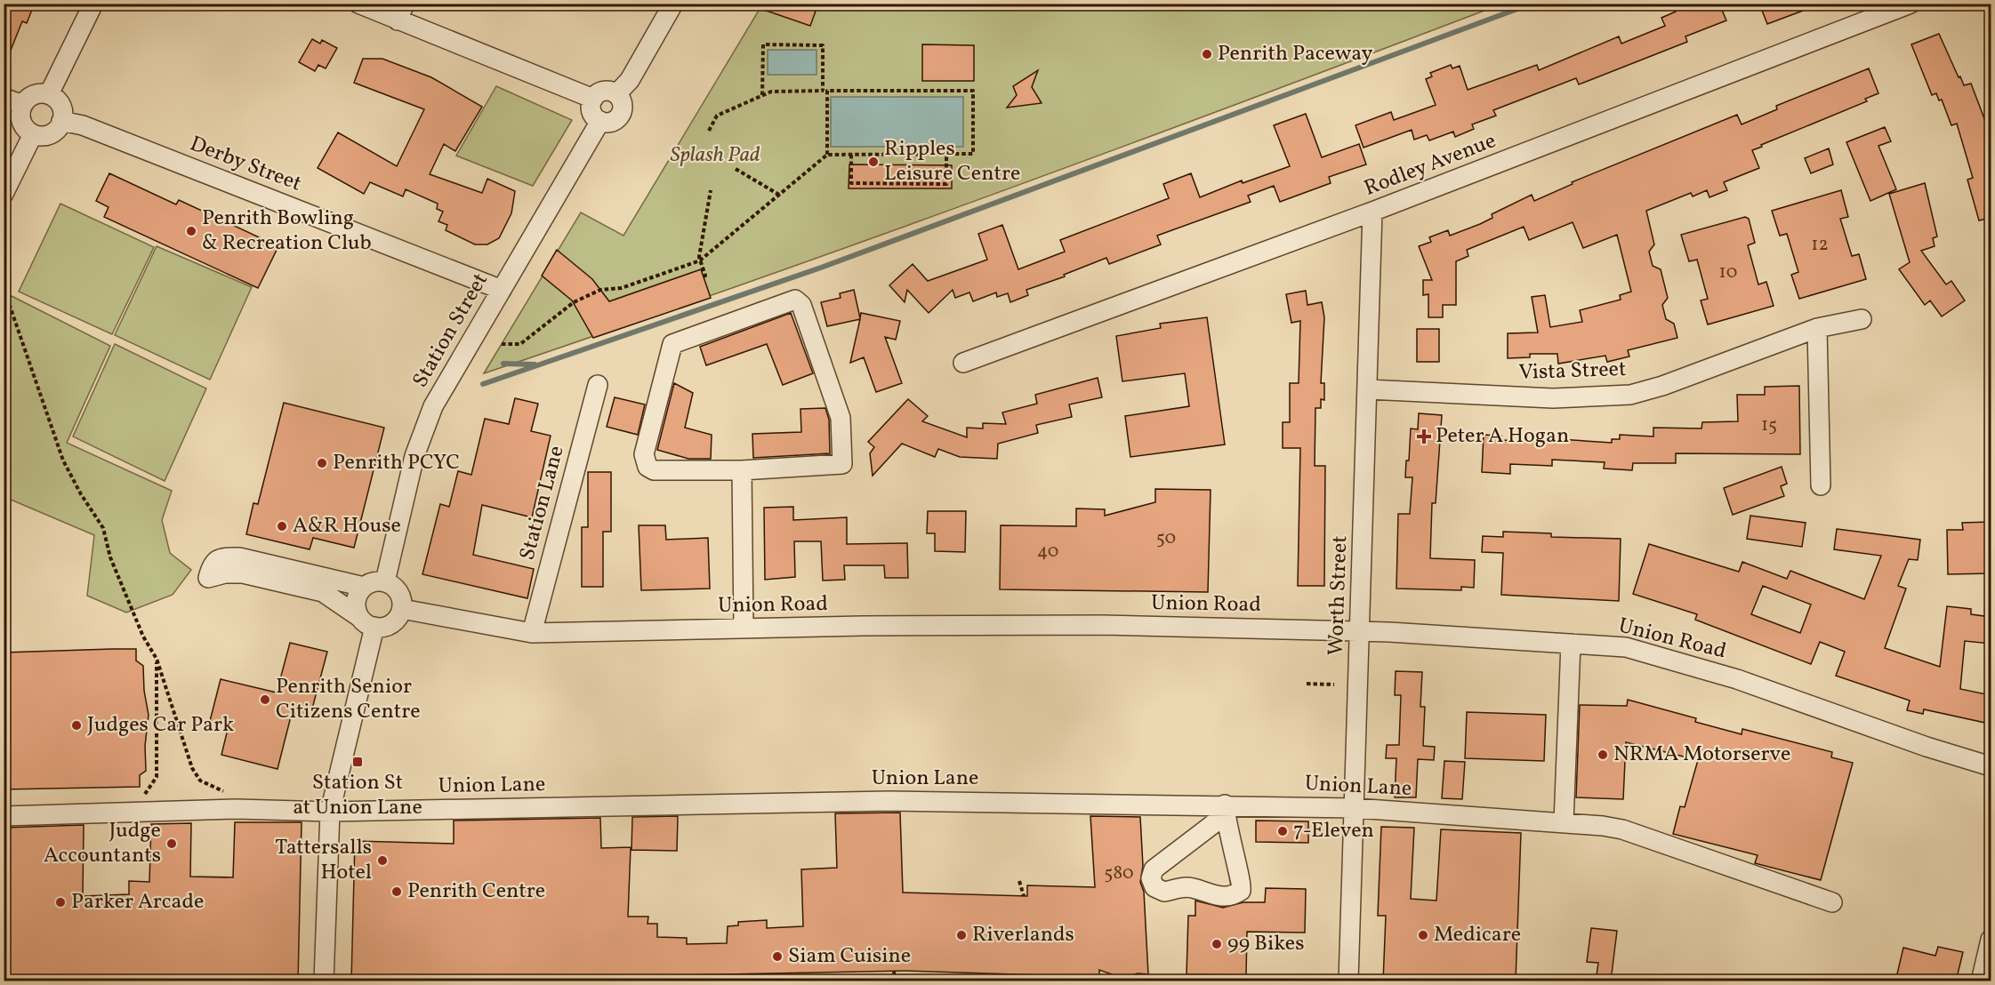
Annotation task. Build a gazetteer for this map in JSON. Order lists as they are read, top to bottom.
{
  "streets": {
    "street": [
      "Derby Street",
      "Rodley Avenue",
      "Station Street",
      "Vista Street",
      "Station Lane",
      "Worth Street",
      "Union Road",
      "Union Lane"
    ]
  },
  "crossings": [
    ["Derby Street", "Station Street"],
    ["Rodley Avenue", "Worth Street"],
    ["Station Street", "Union Road"],
    ["Vista Street", "Worth Street"],
    ["Station Lane", "Union Road"],
    ["Worth Street", "Union Road"],
    ["Worth Street", "Union Lane"]
  ],
  "parks": ["Splash Pad"],
  "places": {
    "other": [
      "Penrith Paceway",
      "Ripples Leisure Centre",
      "Penrith Bowling & Recreation Club",
      "Penrith PCYC",
      "A&R House",
      "Penrith Senior Citizens Centre",
      "Judges Car Park",
      "NRMA Motorserve",
      "7-Eleven",
      "Judge Accountants",
      "Tattersalls Hotel",
      "Penrith Centre",
      "Parker Arcade",
      "Riverlands",
      "Medicare",
      "99 Bikes",
      "Siam Cuisine"
    ],
    "health": ["Peter A Hogan"],
    "transit": ["Station St at Union Lane"]
  },
  "house_numbers": [
    "12",
    "10",
    "15",
    "50",
    "40",
    "580"
  ]
}
